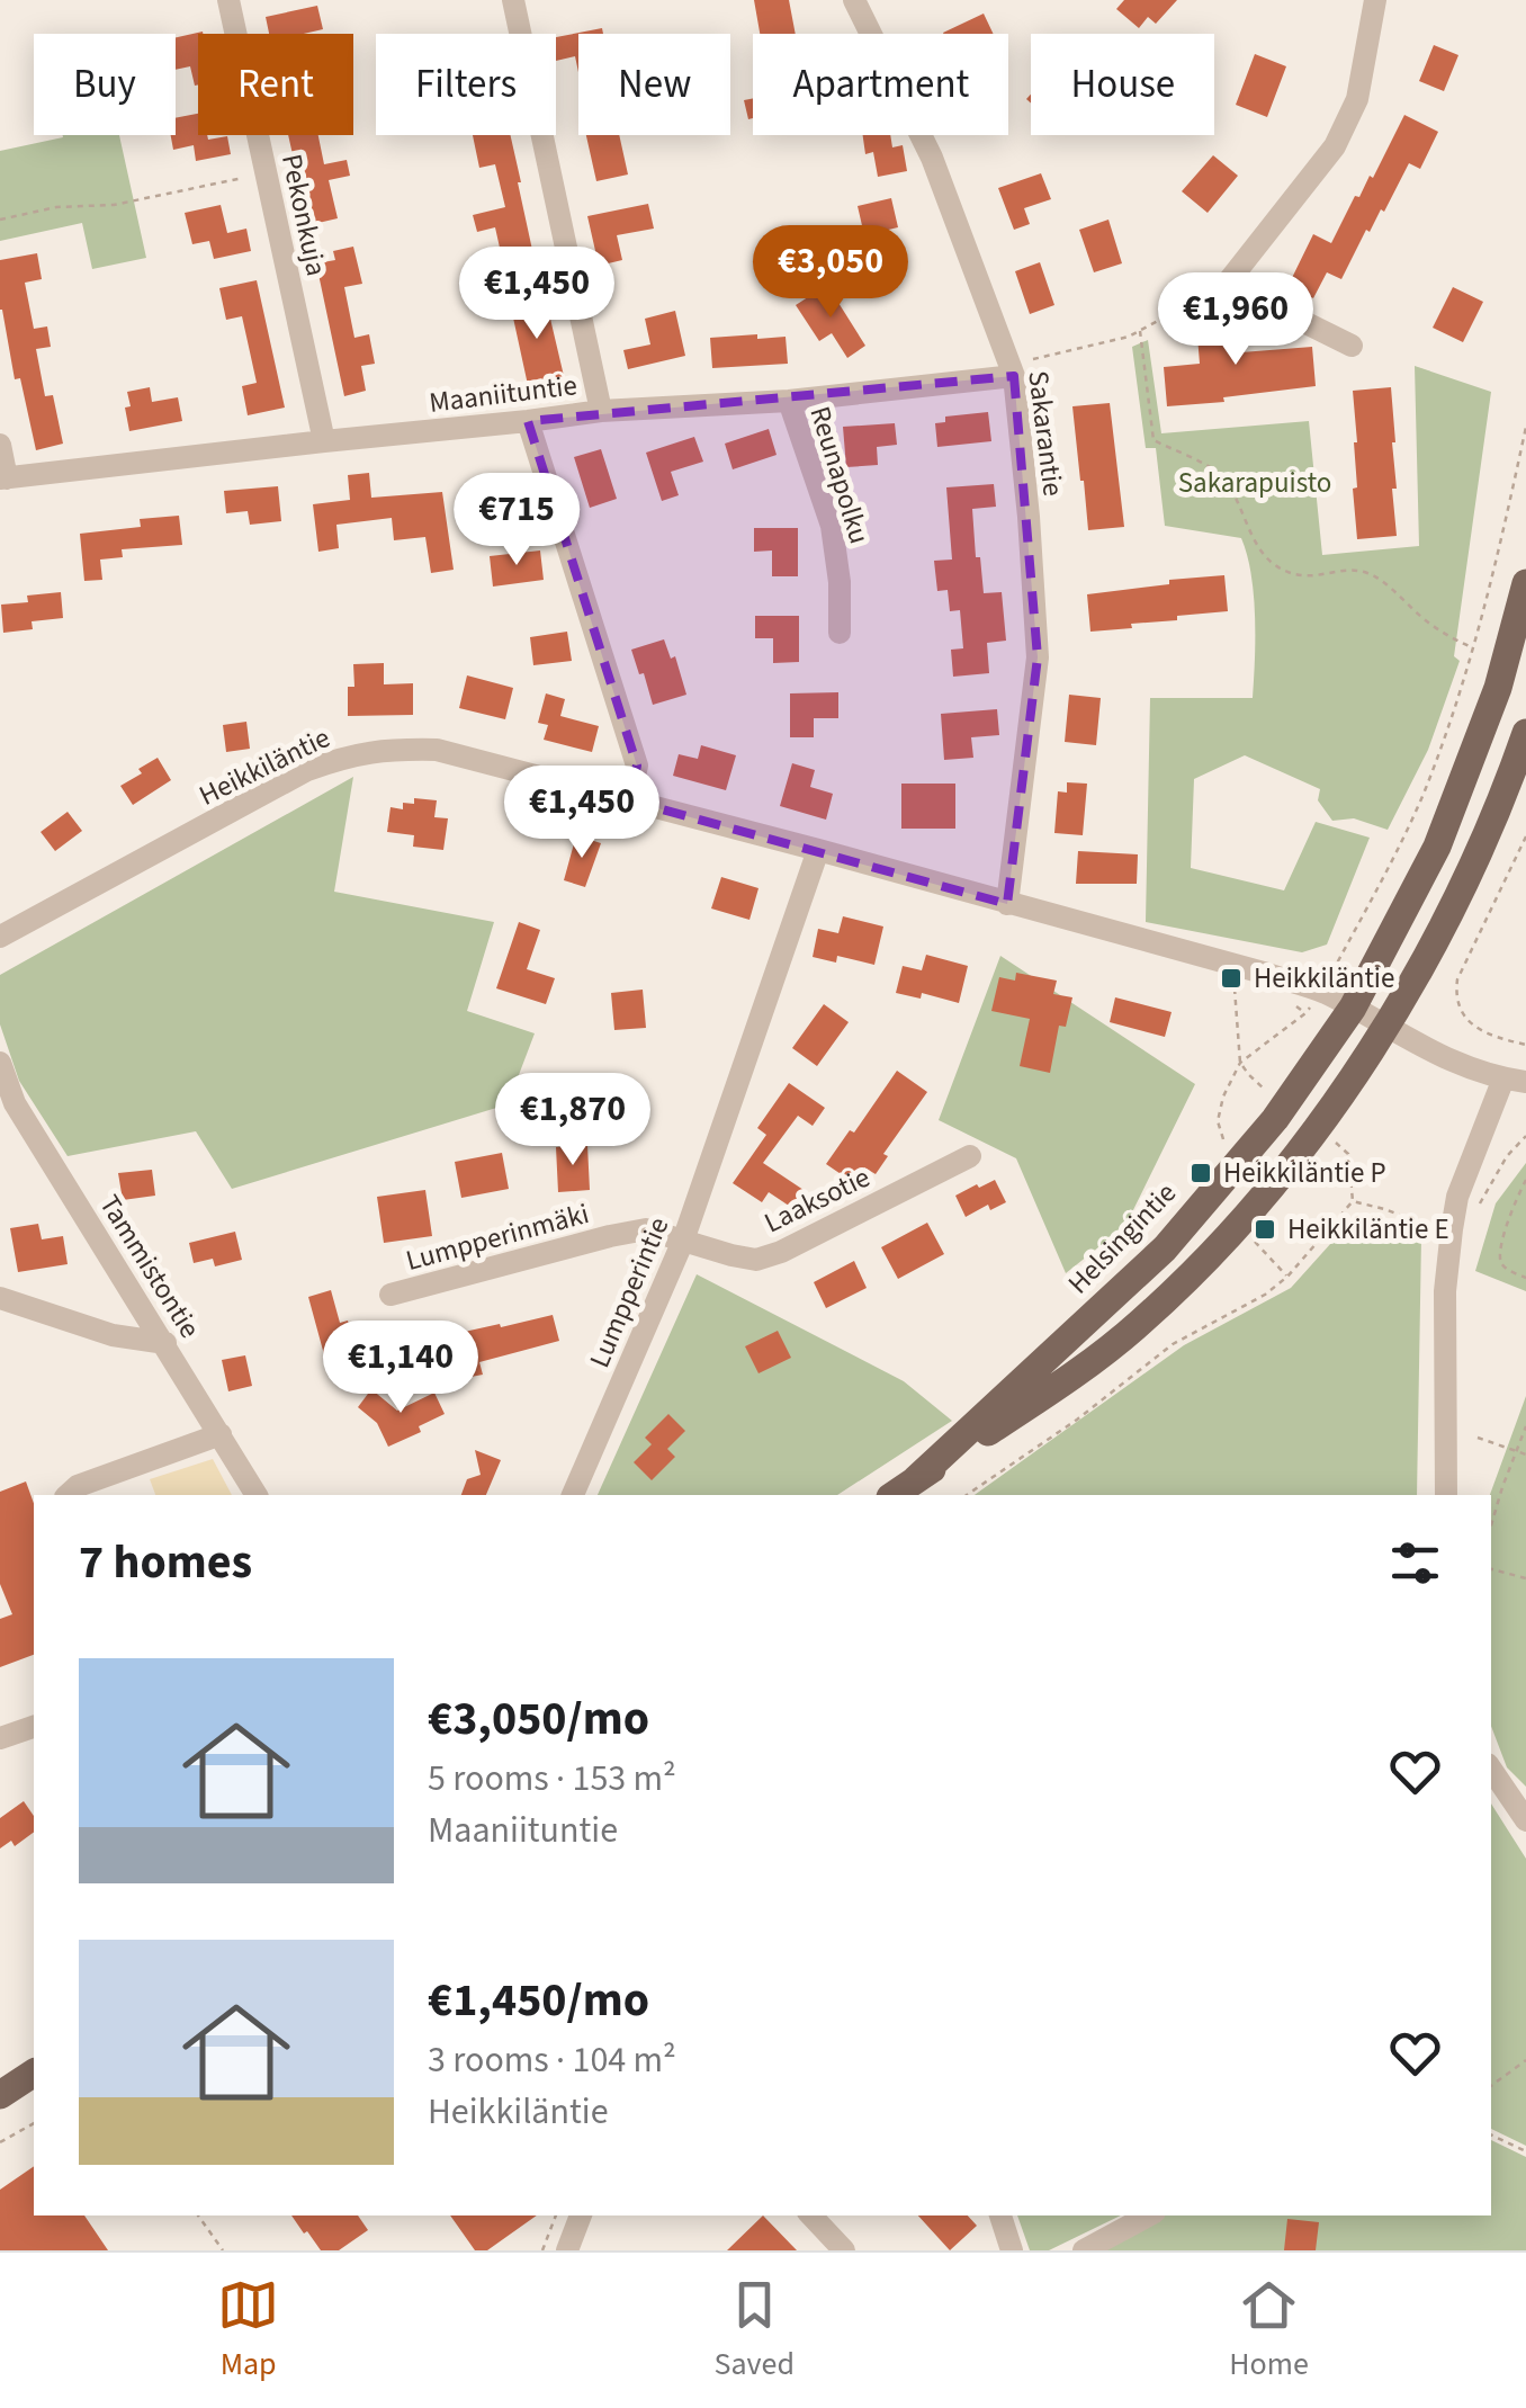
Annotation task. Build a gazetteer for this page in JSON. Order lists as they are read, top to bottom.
{
  "streets": {
    "main road": ["Helsingintie"],
    "street": [
      "Pekonkuja",
      "Maaniituntie",
      "Sakarantie",
      "Reunapolku",
      "Heikkiläntie",
      "Laaksotie",
      "Lumpperinmäki",
      "Tammistontie",
      "Lumpperintie"
    ]
  },
  "crossings": [
    ["Pekonkuja", "Maaniituntie"],
    ["Maaniituntie", "Sakarantie"],
    ["Maaniituntie", "Reunapolku"],
    ["Sakarantie", "Heikkiläntie"],
    ["Heikkiläntie", "Helsingintie"],
    ["Heikkiläntie", "Lumpperintie"],
    ["Laaksotie", "Lumpperinmäki"],
    ["Laaksotie", "Lumpperintie"],
    ["Lumpperinmäki", "Lumpperintie"]
  ],
  "parks": ["Sakarapuisto"],
  "places": {
    "transit": ["Heikkiläntie", "Heikkiläntie P", "Heikkiläntie E"]
  },
  "page": {
    "chip": [
      "Buy",
      "Rent",
      "Filters",
      "New",
      "Apartment",
      "House"
    ],
    "price": [
      "€3,050",
      "€1,450",
      "€1,960",
      "€715",
      "€1,450",
      "€1,870",
      "€1,140"
    ],
    "heading": "7 homes",
    "list": [
      {
        "name": "€3,050/mo",
        "note": "5 rooms · 153 m² · Maaniituntie"
      },
      {
        "name": "€1,450/mo",
        "note": "3 rooms · 104 m² · Heikkiläntie"
      }
    ],
    "tabs": ["Map", "Saved", "Home"]
  }
}
